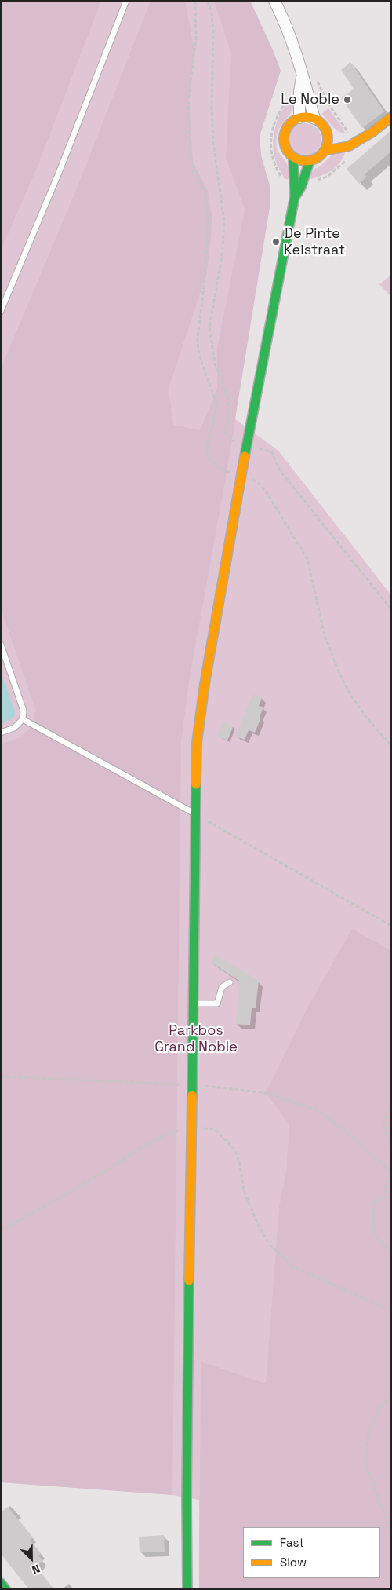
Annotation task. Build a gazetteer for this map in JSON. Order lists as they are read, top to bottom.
{
  "parks": ["Parkbos Grand Noble"],
  "places": ["Le Noble", "De Pinte Keistraat"],
  "legend": ["Fast", "Slow"],
  "north": "bottom right"
}
